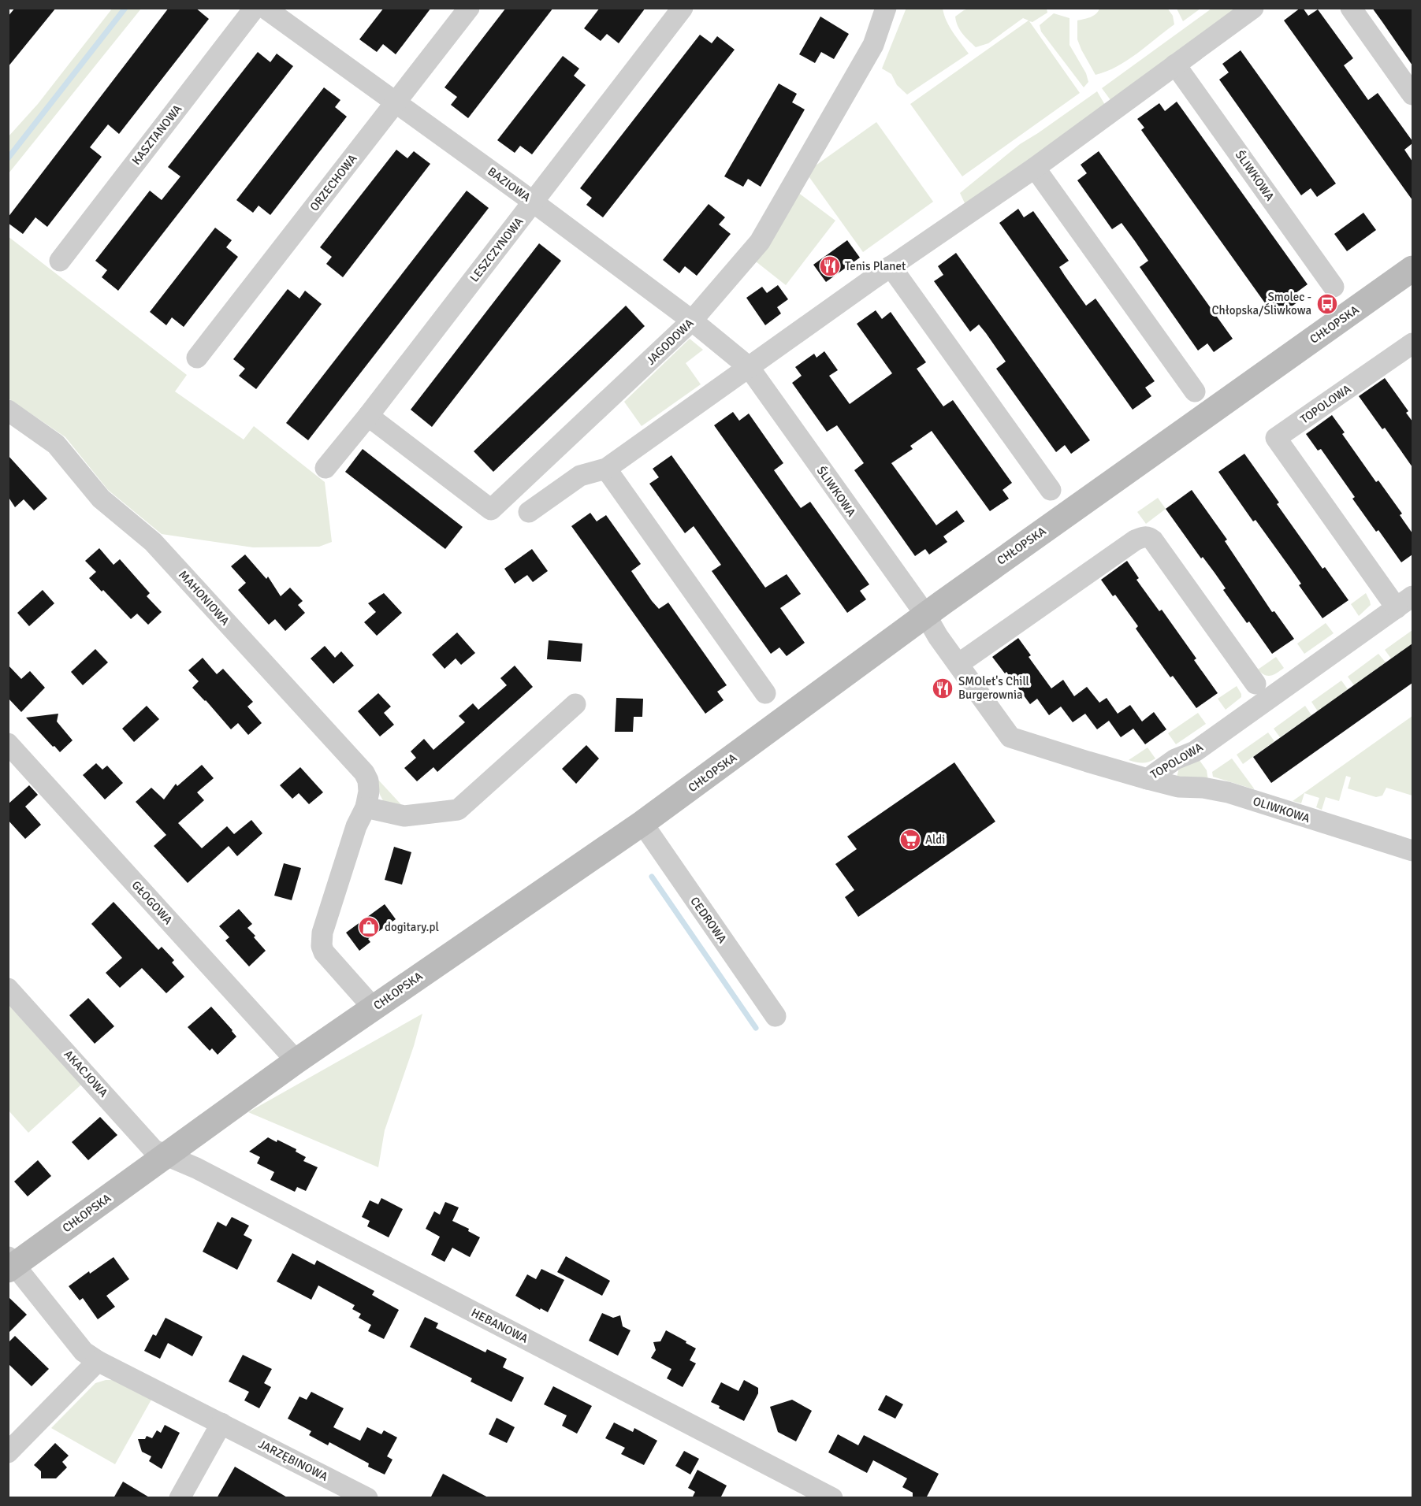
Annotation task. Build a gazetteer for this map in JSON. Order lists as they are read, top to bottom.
{
  "streets": {
    "street": [
      "KASZTANOWA",
      "ŚLIWKOWA",
      "ORZECHOWA",
      "BAZIOWA",
      "LESZCZYNOWA",
      "CHŁOPSKA",
      "JAGODOWA",
      "TOPOLOWA",
      "MAHONIOWA",
      "OLIWKOWA",
      "GŁOGOWA",
      "CEDROWA",
      "AKACJOWA",
      "HEBANOWA",
      "JARZĘBINOWA"
    ]
  },
  "crossings": [
    ["ŚLIWKOWA", "BAZIOWA"],
    ["ŚLIWKOWA", "CHŁOPSKA"],
    ["ŚLIWKOWA", "TOPOLOWA"],
    ["ORZECHOWA", "BAZIOWA"],
    ["BAZIOWA", "LESZCZYNOWA"],
    ["BAZIOWA", "JAGODOWA"],
    ["LESZCZYNOWA", "JAGODOWA"],
    ["CHŁOPSKA", "TOPOLOWA"],
    ["CHŁOPSKA", "MAHONIOWA"],
    ["CHŁOPSKA", "GŁOGOWA"],
    ["CHŁOPSKA", "CEDROWA"],
    ["CHŁOPSKA", "AKACJOWA"],
    ["CHŁOPSKA", "HEBANOWA"],
    ["CHŁOPSKA", "JARZĘBINOWA"],
    ["TOPOLOWA", "OLIWKOWA"],
    ["AKACJOWA", "HEBANOWA"]
  ],
  "places": {
    "restaurant": ["Tenis Planet", "SMOlet's Chill Burgerownia"],
    "bus stop": ["Smolec - Chłopska/Śliwkowa"],
    "supermarket": ["Aldi"],
    "shop": ["dogitary.pl"]
  }
}
